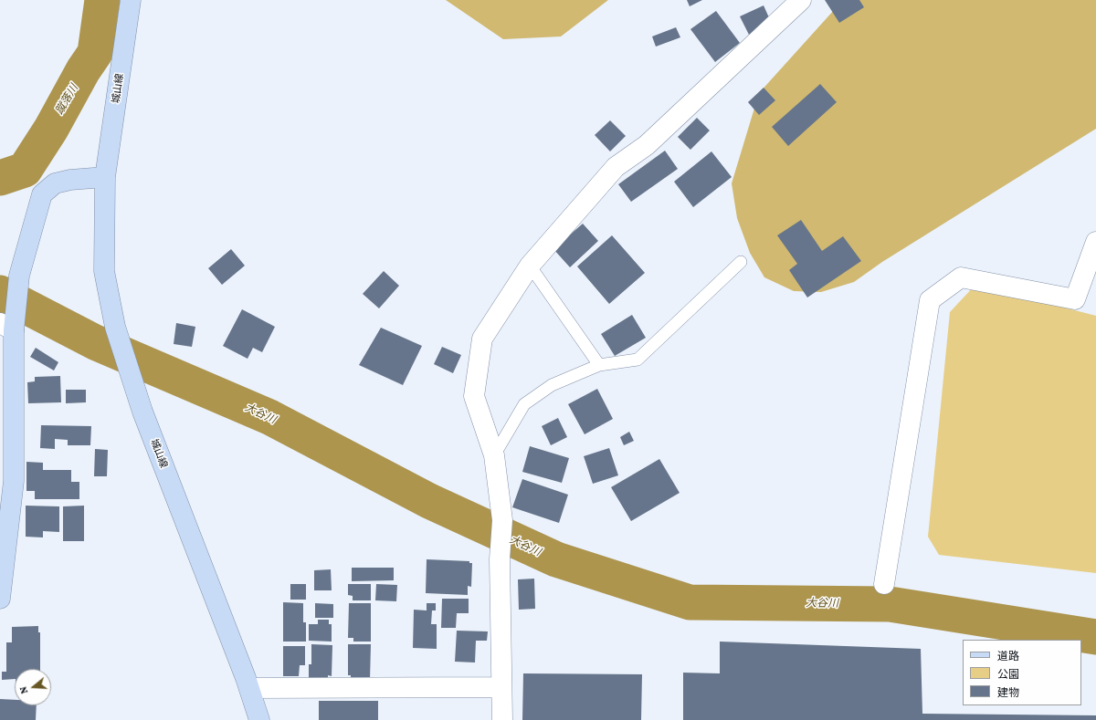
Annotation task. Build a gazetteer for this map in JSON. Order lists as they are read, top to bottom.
{
  "streets": {
    "main road": ["城山線"]
  },
  "water": ["蹴落川", "大谷川"],
  "legend": ["道路", "公園", "建物"],
  "north": "left"
}
